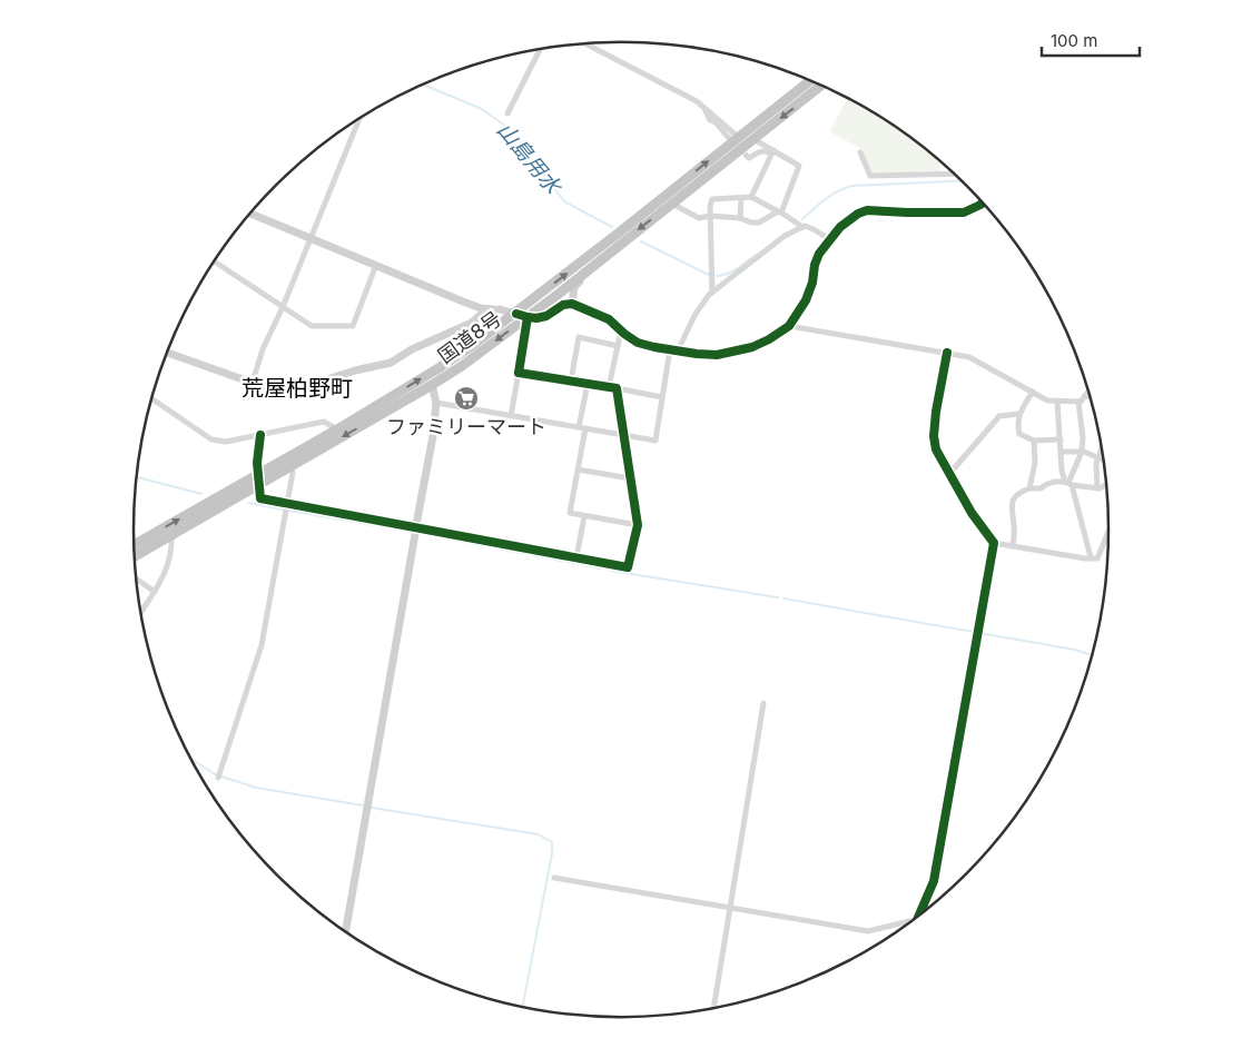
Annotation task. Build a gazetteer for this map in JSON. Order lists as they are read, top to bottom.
{
  "streets": {
    "highway": ["国道8号"]
  },
  "districts": ["荒屋柏野町"],
  "water": ["山島用水"],
  "places": {
    "supermarket": ["ファミリーマート"]
  },
  "scale_bar": "100 m"
}
